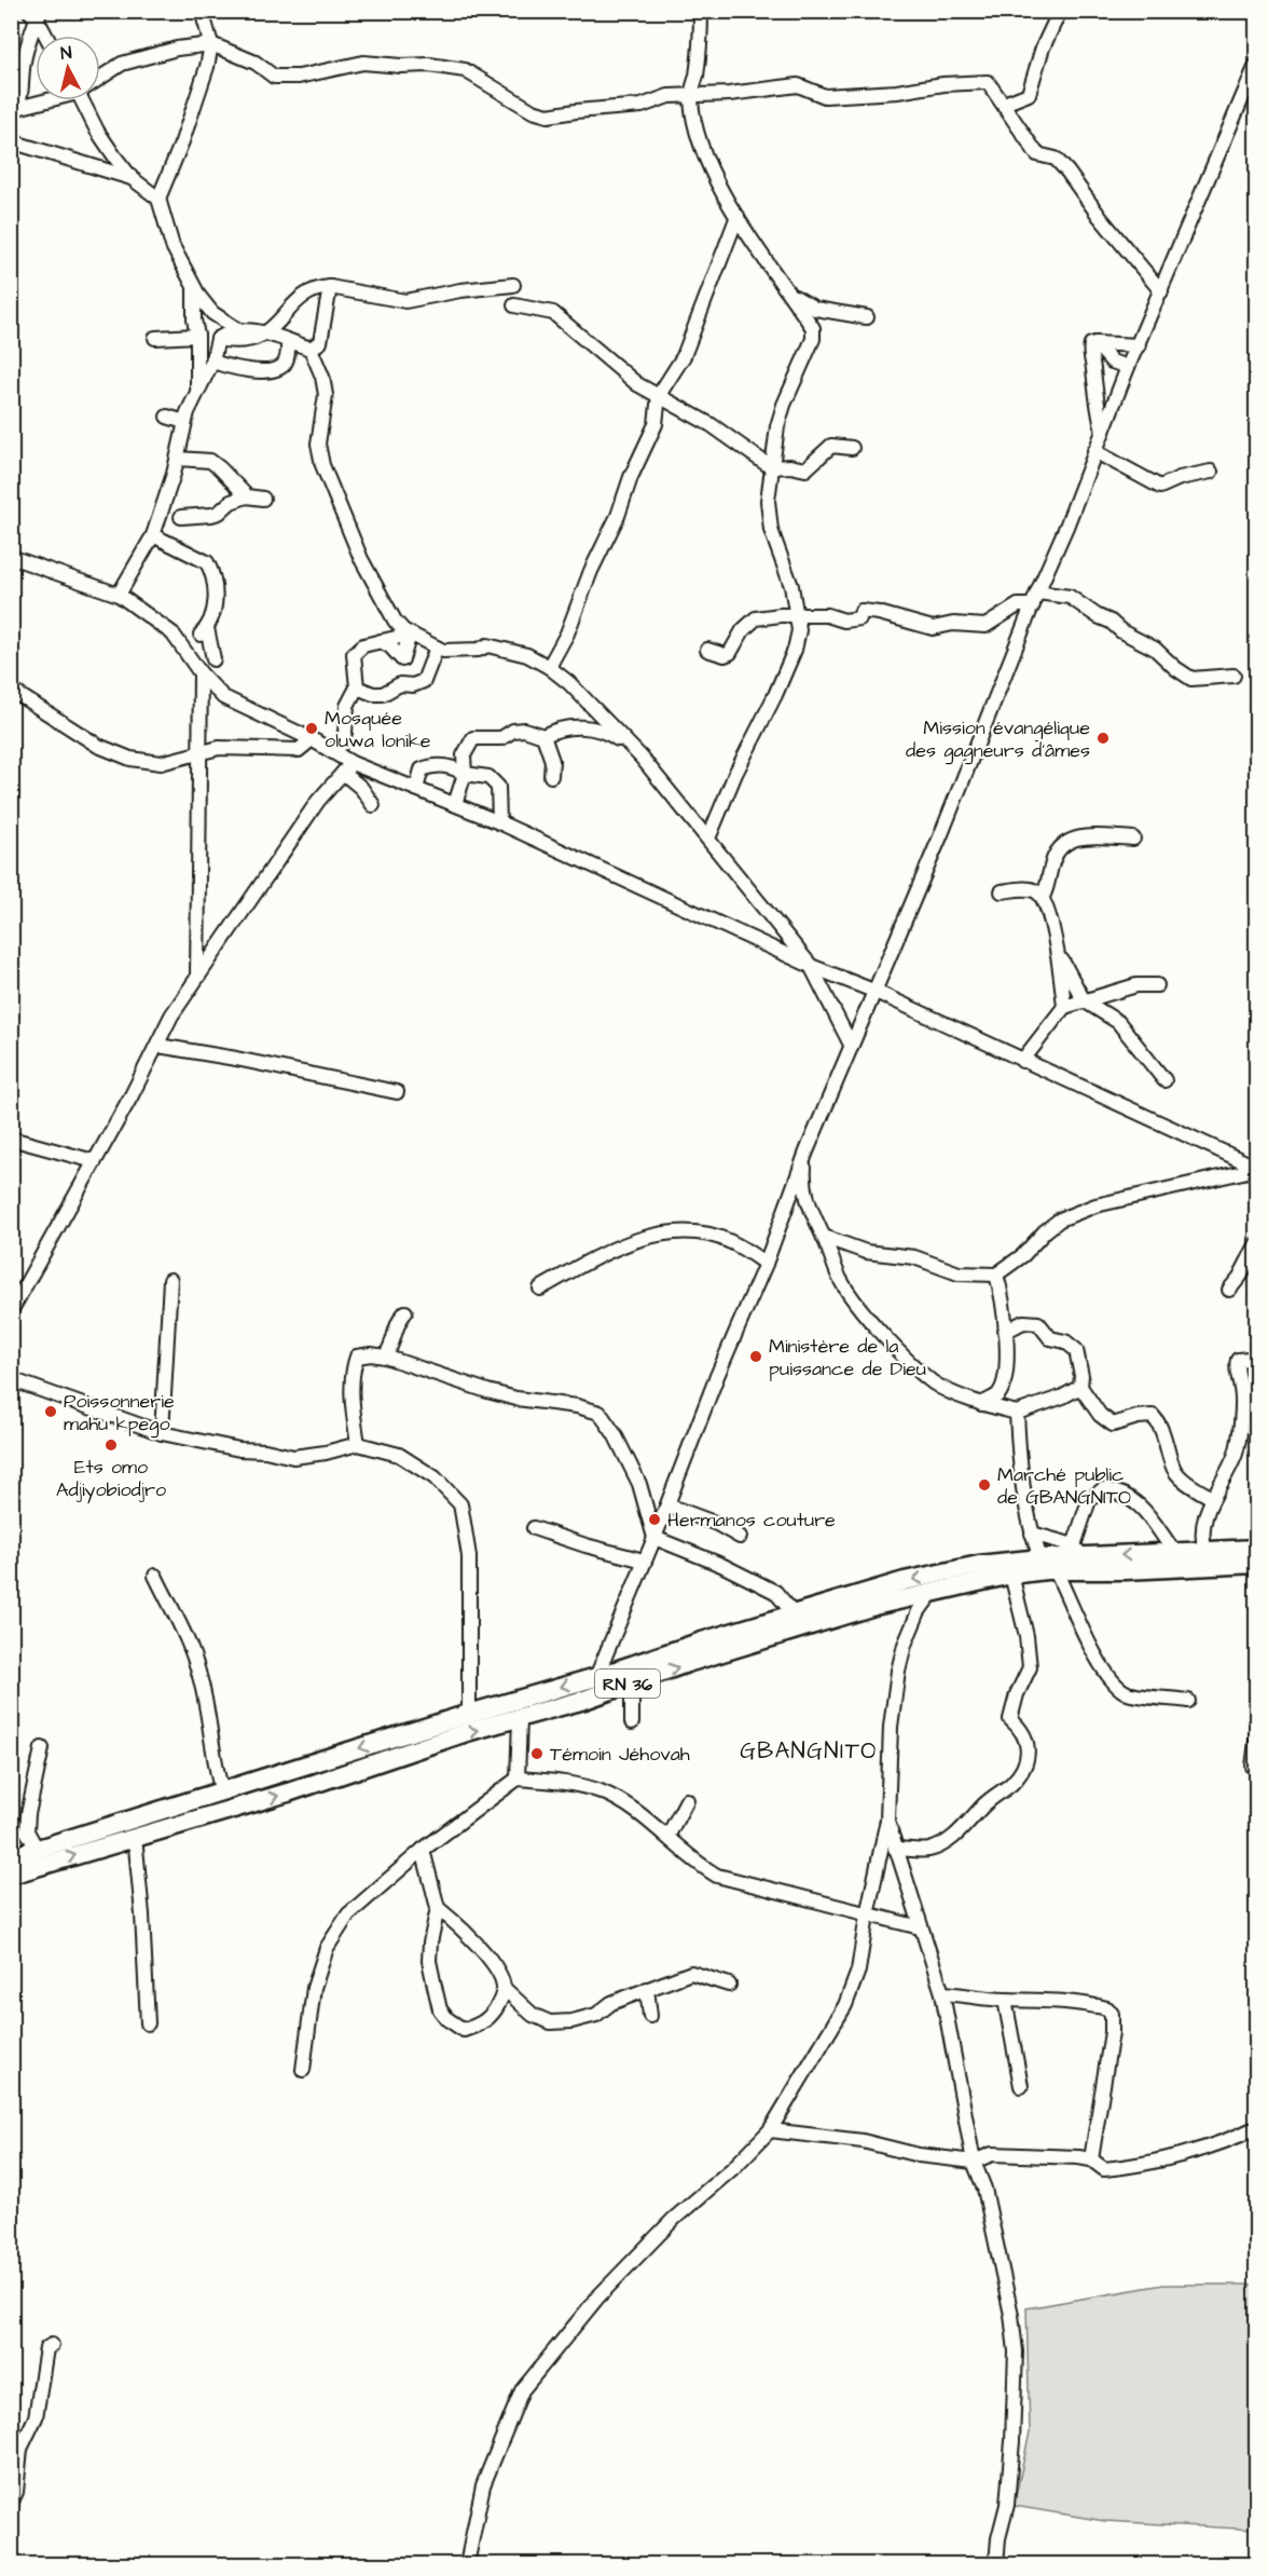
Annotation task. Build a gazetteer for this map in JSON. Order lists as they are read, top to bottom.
{
  "streets": {
    "main road": ["RN 36"]
  },
  "districts": ["GBANGNITO"],
  "places": [
    "Mosquée oluwa lonike",
    "Mission évangélique des gagneurs d'âmes",
    "Ministère de la puissance de Dieu",
    "Poissonnerie mahu kpego",
    "Ets omo Adjiyobiodjro",
    "Marché public de GBANGNITO",
    "Hermanos couture",
    "Témoin Jéhovah"
  ],
  "north": "top"
}
